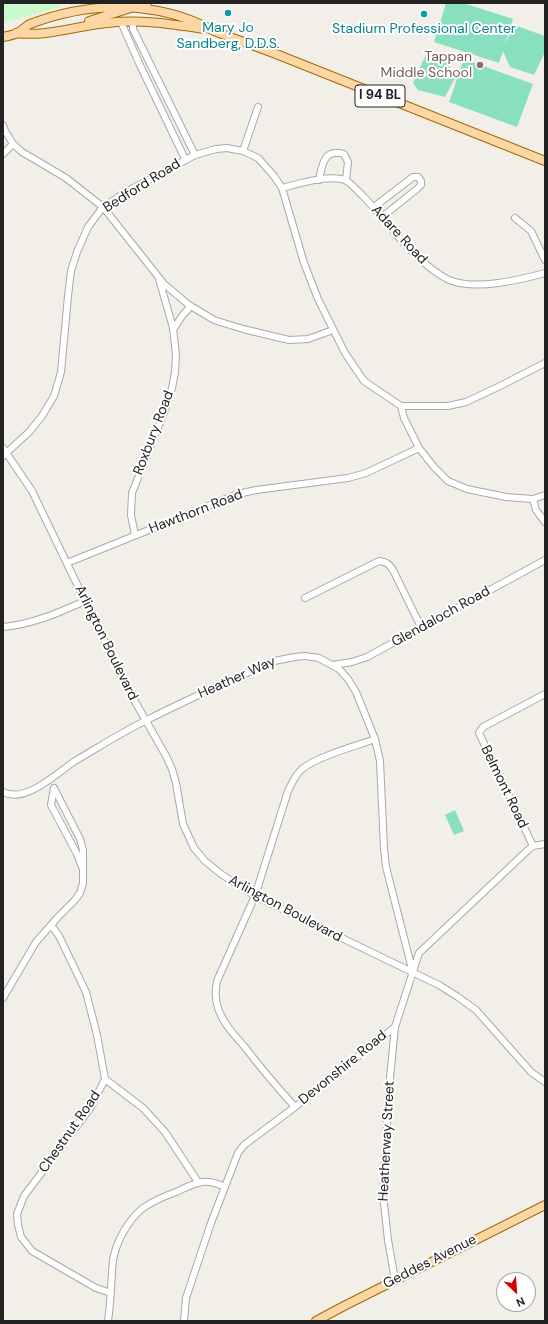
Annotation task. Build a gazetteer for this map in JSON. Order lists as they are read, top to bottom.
{
  "streets": {
    "main road": ["I 94 BL", "Geddes Avenue"],
    "street": [
      "Bedford Road",
      "Adare Road",
      "Roxbury Road",
      "Hawthorn Road",
      "Glendaloch Road",
      "Arlington Boulevard",
      "Heather Way",
      "Belmont Road",
      "Devonshire Road",
      "Chestnut Road",
      "Heatherway Street"
    ]
  },
  "crossings": [
    ["I 94 BL", "Bedford Road"],
    ["Bedford Road", "Arlington Boulevard"],
    ["Roxbury Road", "Hawthorn Road"],
    ["Hawthorn Road", "Arlington Boulevard"],
    ["Glendaloch Road", "Heather Way"],
    ["Arlington Boulevard", "Heather Way"],
    ["Arlington Boulevard", "Devonshire Road"],
    ["Heather Way", "Devonshire Road"],
    ["Belmont Road", "Devonshire Road"],
    ["Devonshire Road", "Heatherway Street"],
    ["Heatherway Street", "Geddes Avenue"]
  ],
  "places": ["Mary Jo Sandberg, D.D.S.", "Stadium Professional Center", "Tappan Middle School"],
  "north": "bottom right"
}
